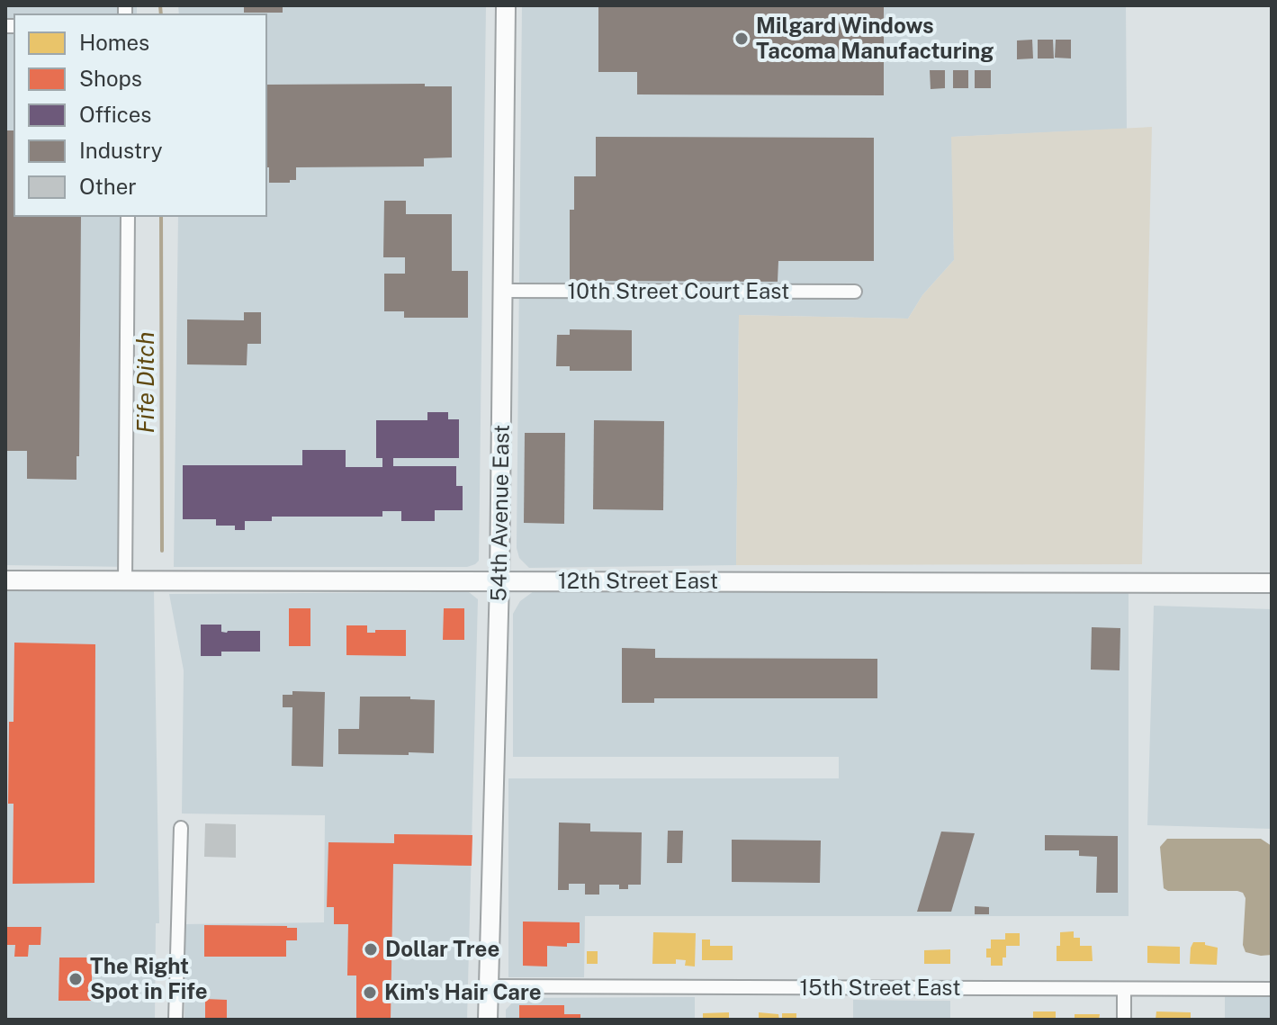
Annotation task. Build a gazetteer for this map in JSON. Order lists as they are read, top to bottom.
{
  "streets": {
    "street": [
      "10th Street Court East",
      "54th Avenue East",
      "12th Street East",
      "15th Street East"
    ]
  },
  "crossings": [
    ["10th Street Court East", "54th Avenue East"],
    ["54th Avenue East", "12th Street East"],
    ["54th Avenue East", "15th Street East"]
  ],
  "water": ["Fife Ditch"],
  "places": [
    "Milgard Windows Tacoma Manufacturing",
    "Dollar Tree",
    "The Right Spot in Fife",
    "Kim's Hair Care"
  ],
  "legend": [
    "Homes",
    "Shops",
    "Offices",
    "Industry",
    "Other"
  ]
}
